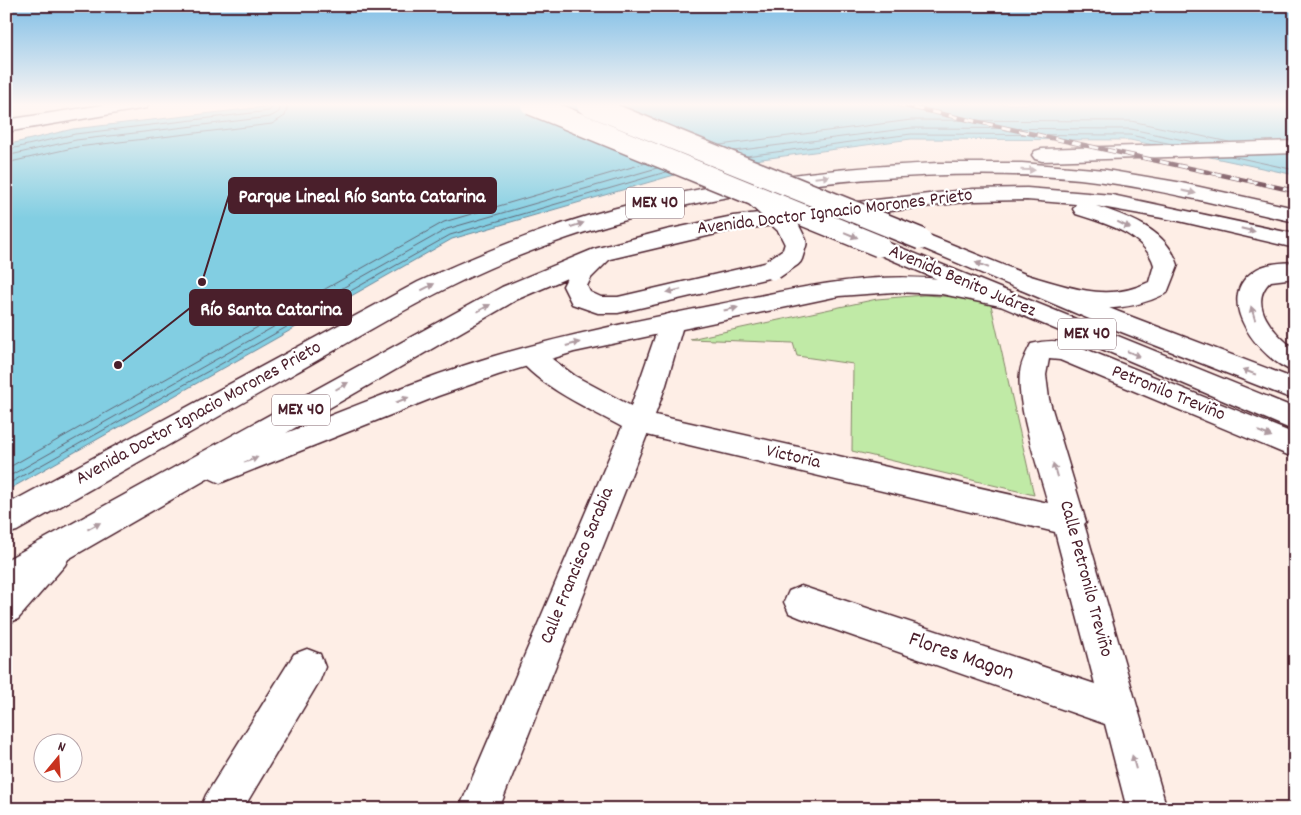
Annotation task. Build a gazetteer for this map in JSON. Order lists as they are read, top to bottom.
{
  "streets": {
    "main road": [
      "MEX 40",
      "Avenida Doctor Ignacio Morones Prieto",
      "Avenida Benito Juárez",
      "Petronilo Treviño",
      "Victoria",
      "Calle Francisco Sarabia",
      "Calle Petronilo Treviño",
      "Flores Magon"
    ]
  },
  "crossings": [
    ["MEX 40", "Avenida Benito Juárez"],
    ["Petronilo Treviño", "Calle Petronilo Treviño"],
    ["Victoria", "Calle Francisco Sarabia"],
    ["Victoria", "Calle Petronilo Treviño"],
    ["Calle Petronilo Treviño", "Flores Magon"]
  ],
  "one_way": ["Calle Petronilo Treviño"],
  "places": ["Parque Lineal Río Santa Catarina", "Río Santa Catarina"],
  "north": "top"
}
